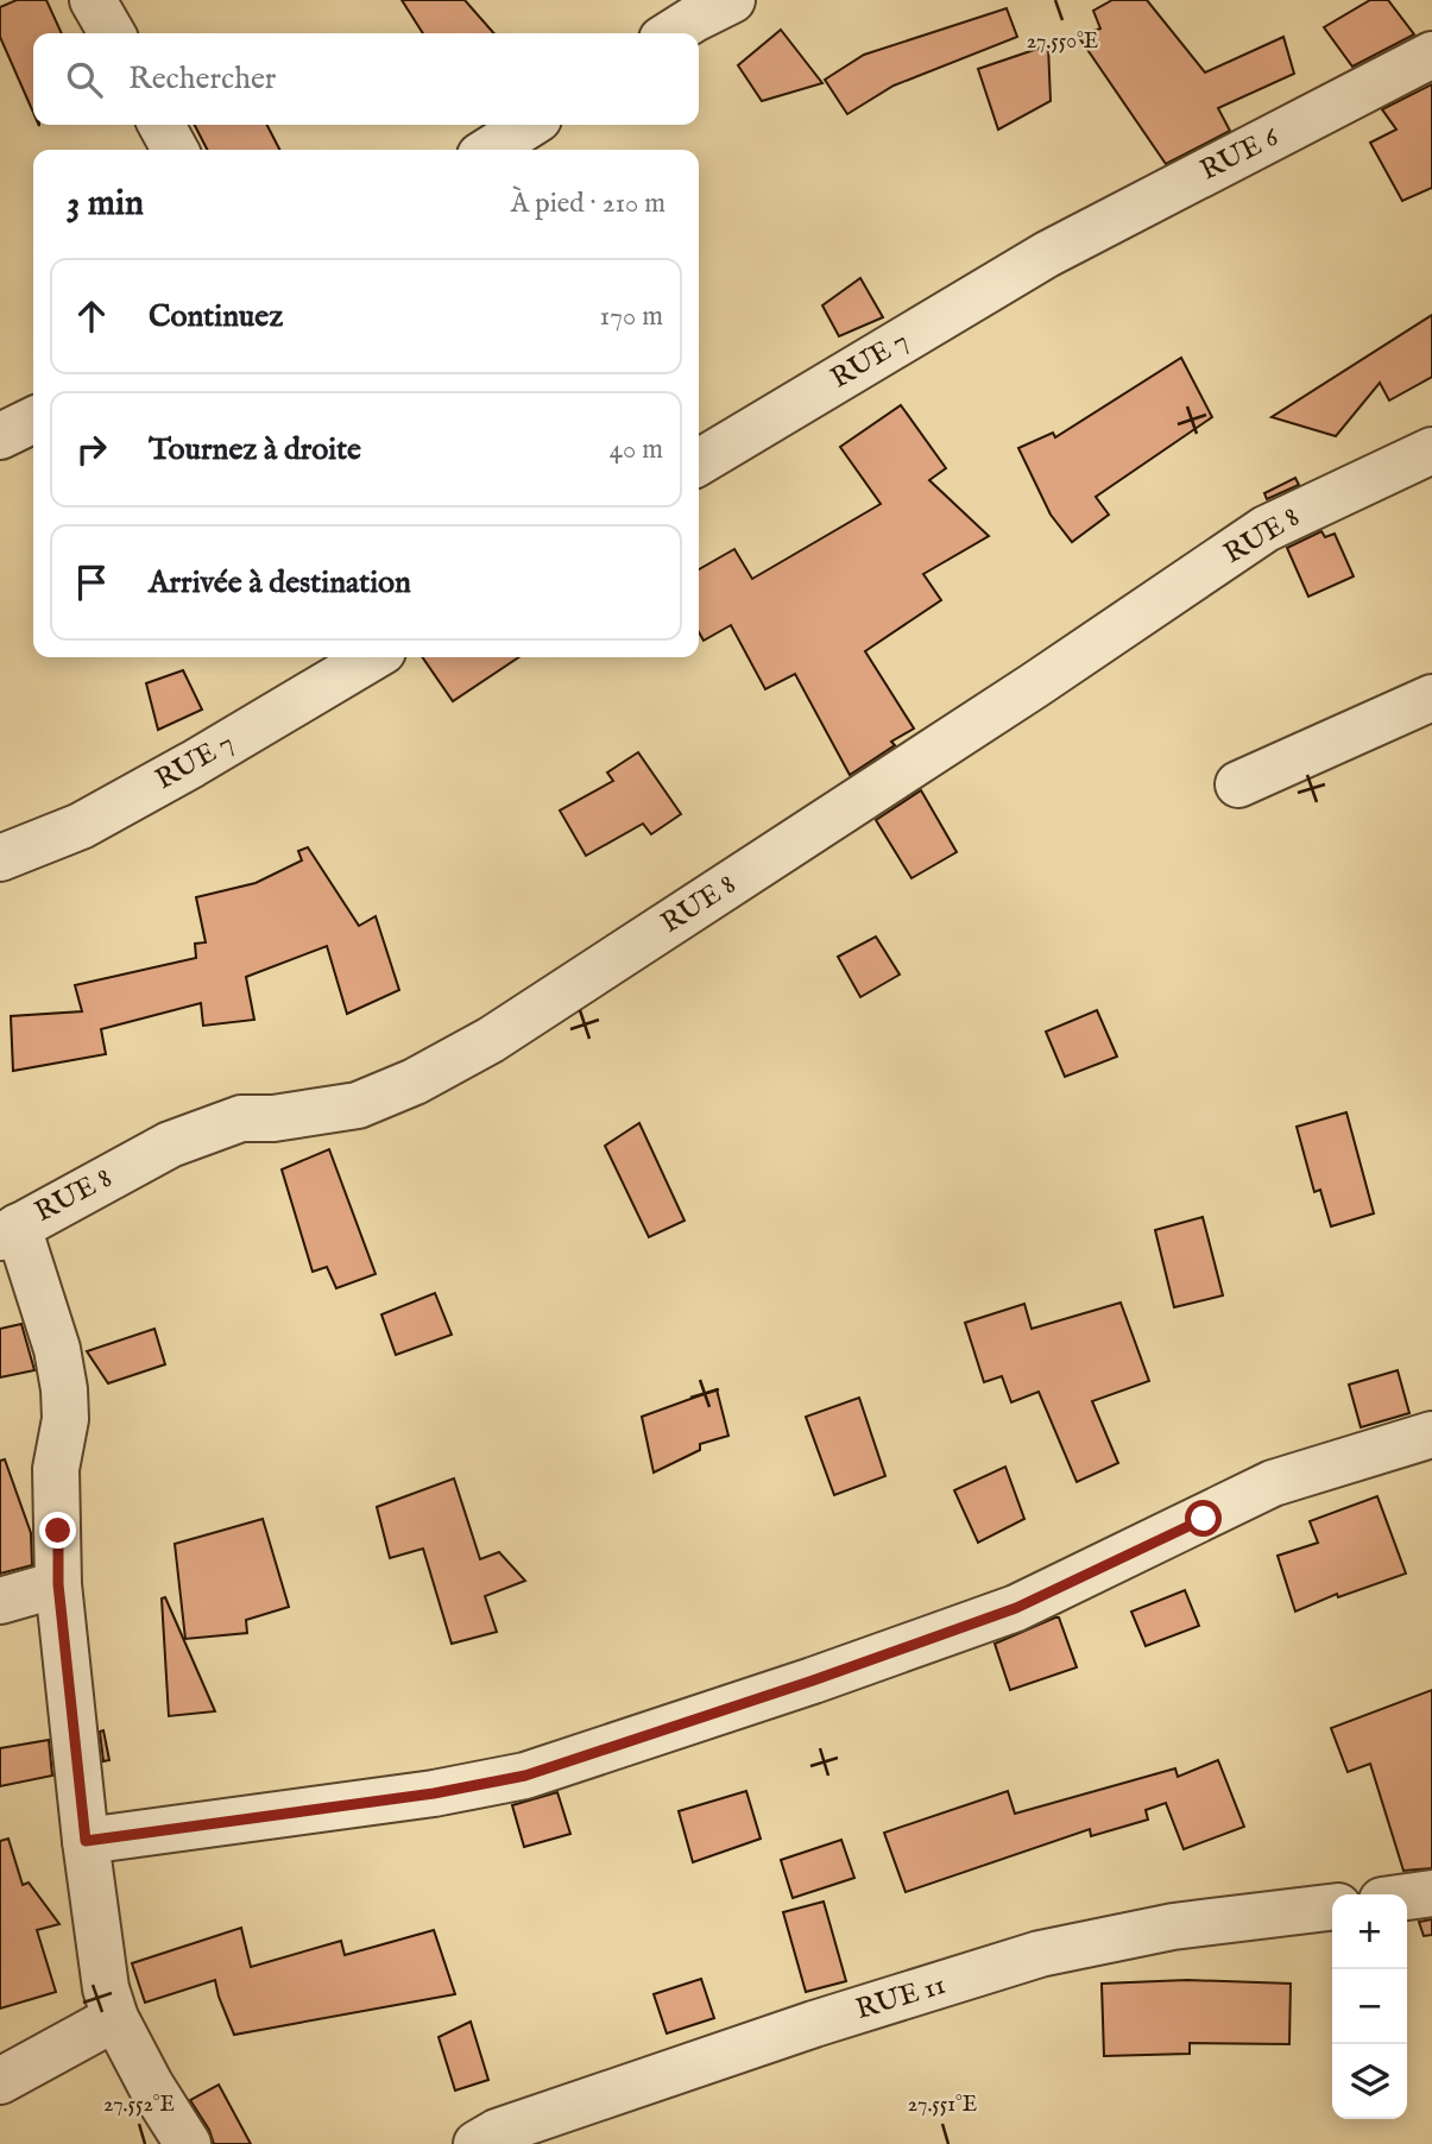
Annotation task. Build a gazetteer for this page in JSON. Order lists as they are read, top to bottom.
{
  "streets": {
    "street": [
      "RUE 6",
      "RUE 7",
      "RUE 8",
      "RUE 11"
    ]
  },
  "crossings": [
    ["RUE 6", "RUE 7"]
  ],
  "page": {
    "search": "Rechercher",
    "heading": ["3 min", "À pied · 210 m"],
    "list": [
      ["Continuez", "170 m"],
      ["Tournez à droite", "40 m"],
      "Arrivée à destination"
    ],
    "map_buttons": ["+", "−"]
  },
  "coordinates": ["27.550°E", "27.552°E", "27.551°E"]
}
